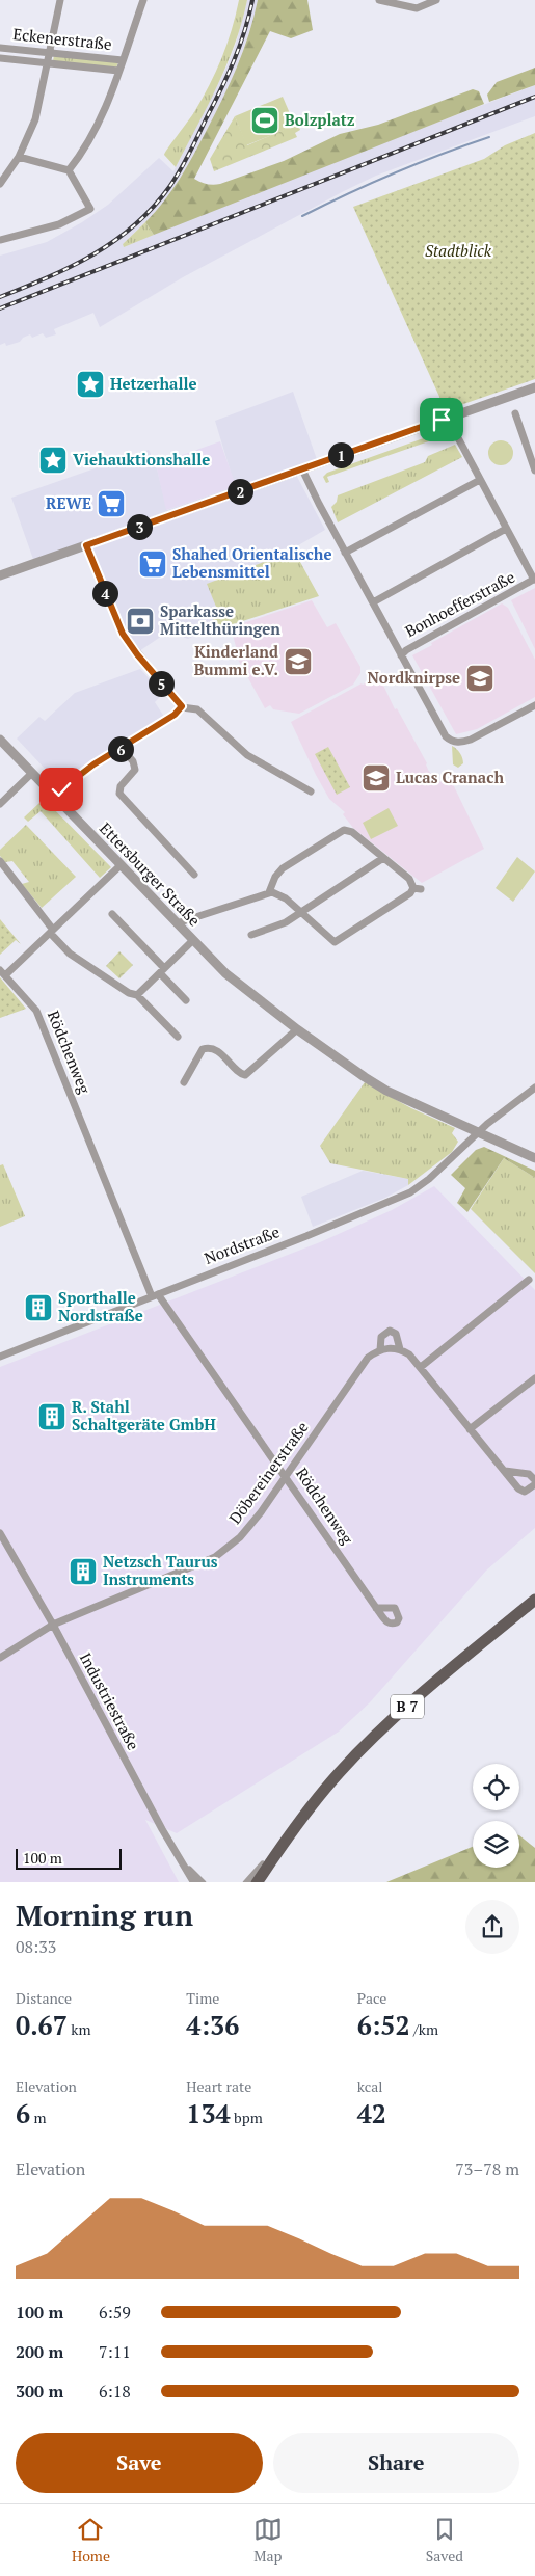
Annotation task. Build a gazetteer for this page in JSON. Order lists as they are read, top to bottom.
{
  "streets": {
    "main road": ["B 7"],
    "street": [
      "Eckenerstraße",
      "Bonhoefferstraße",
      "Ettersburger Straße",
      "Rödchenweg",
      "Nordstraße",
      "Döbereinerstraße",
      "Industriestraße"
    ]
  },
  "crossings": [
    ["Ettersburger Straße", "Rödchenweg"],
    ["Ettersburger Straße", "Nordstraße"],
    ["Rödchenweg", "Nordstraße"],
    ["Rödchenweg", "Döbereinerstraße"],
    ["Döbereinerstraße", "Industriestraße"]
  ],
  "parks": ["Stadtblick"],
  "places": {
    "sports": ["Bolzplatz"],
    "place": ["Hetzerhalle", "Viehauktionshalle"],
    "supermarket": ["REWE", "Shahed Orientalische Lebensmittel"],
    "bank": ["Sparkasse Mittelthüringen"],
    "school or university": ["Kinderland Bummi e.V.", "Nordknirpse", "Lucas Cranach"],
    "building": ["Sporthalle Nordstraße", "R. Stahl Schaltgeräte GmbH", "Netzsch Taurus Instruments"]
  },
  "scale_bar": "100 m",
  "page": {
    "pins": [
      "1",
      "2",
      "3",
      "4",
      "5",
      "6"
    ],
    "scale": "100 m",
    "heading": ["Morning run", "08:33"],
    "stats": [
      ["Distance", "0.67 km"],
      ["Time", "4:36"],
      ["Pace", "6:52 /km"],
      ["Elevation", "6 m"],
      ["Heart rate", "134 bpm"],
      ["kcal", "42"]
    ],
    "chart": ["Elevation", "73–78 m"],
    "list": [
      {
        "name": "100 m",
        "note": "6:59"
      },
      {
        "name": "200 m",
        "note": "7:11"
      },
      {
        "name": "300 m",
        "note": "6:18"
      }
    ],
    "buttons": ["Save", "Share"],
    "tabs": ["Home", "Map", "Saved"]
  }
}
